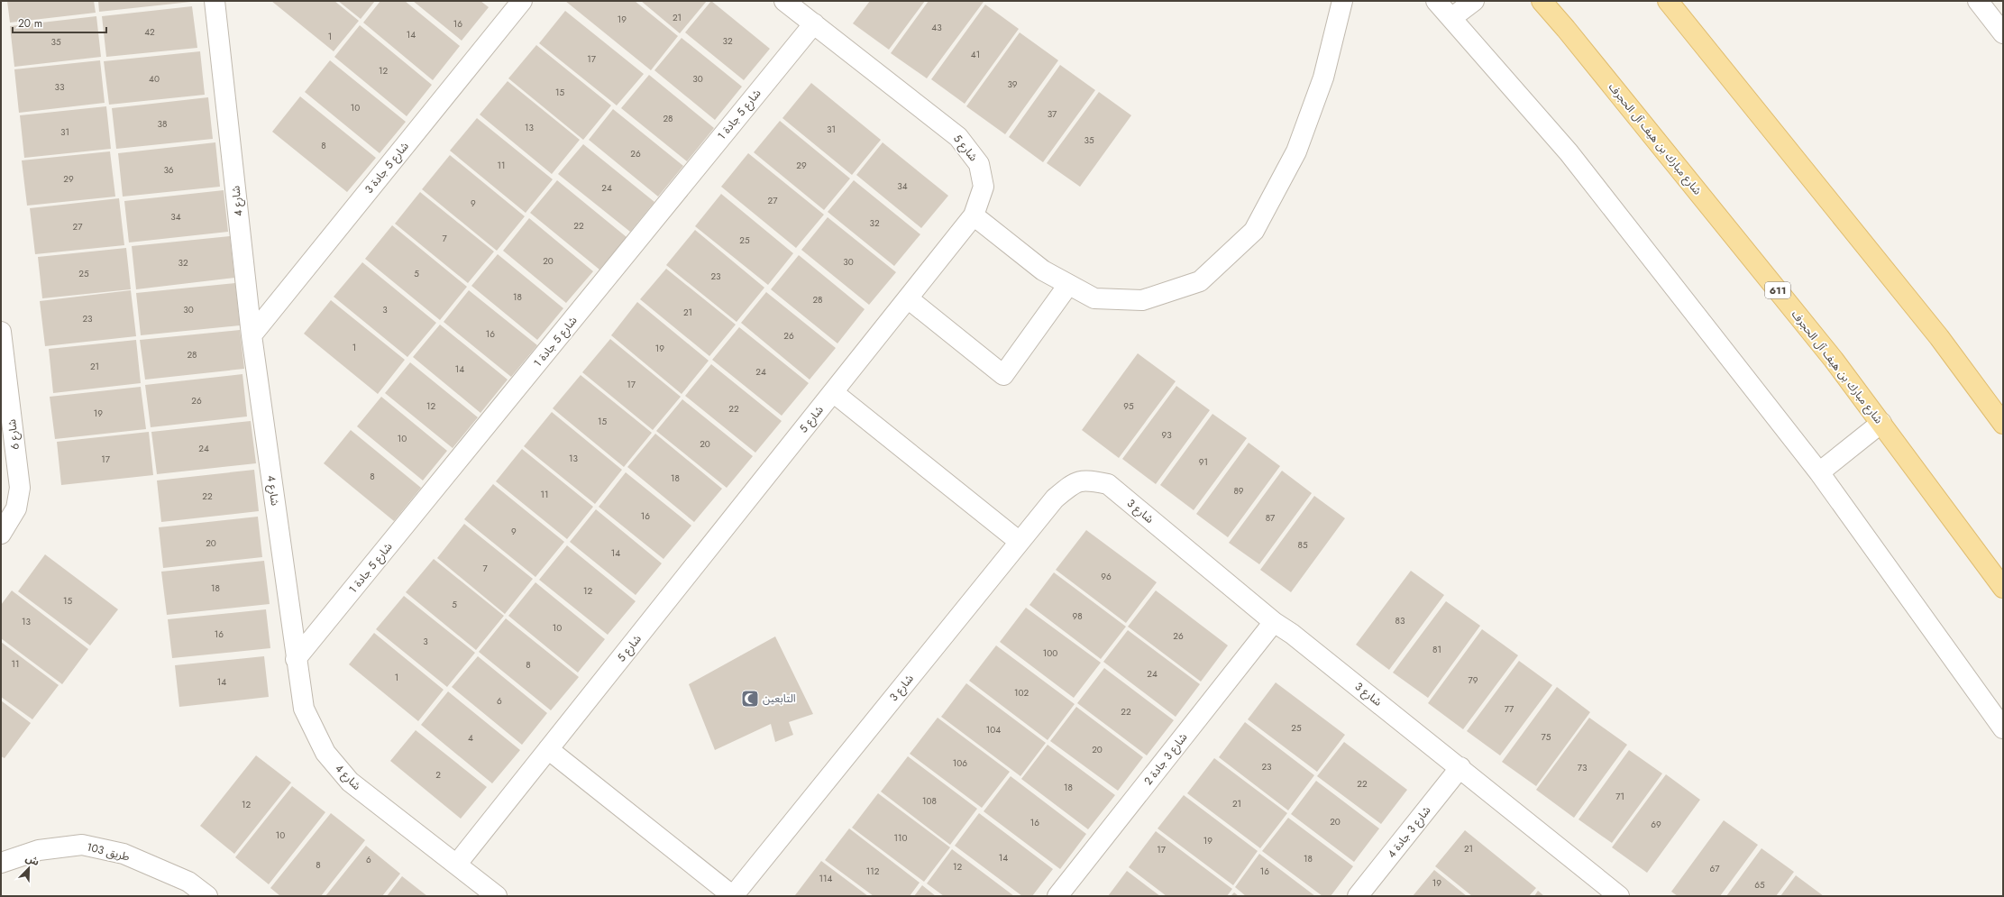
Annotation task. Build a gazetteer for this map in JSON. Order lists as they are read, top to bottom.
{
  "streets": {
    "main road": ["شارع مبارك بن هيف آل الحجرف", "611"],
    "street": [
      "شارع 5 جادة 1",
      "شارع 5",
      "شارع 5 جادة 3",
      "شارع 4",
      "شارع 6",
      "شارع 3",
      "شارع 3 جادة 2",
      "شارع 3 جادة 4",
      "طريق 103"
    ]
  },
  "crossings": [
    ["شارع 5 جادة 1", "شارع 5"],
    ["شارع 5 جادة 1", "شارع 4"],
    ["شارع 5", "شارع 4"],
    ["شارع 5 جادة 3", "شارع 4"],
    ["شارع 3", "شارع 3 جادة 2"],
    ["شارع 3", "شارع 3 جادة 4"]
  ],
  "places": {
    "mosque": ["التابعين"]
  },
  "house_numbers": [
    "21",
    "19",
    "16",
    "43",
    "42",
    "14",
    "1",
    "32",
    "35",
    "41",
    "17",
    "12",
    "40",
    "30",
    "39",
    "33",
    "15",
    "10",
    "37",
    "28",
    "38",
    "13",
    "31",
    "31",
    "35",
    "8",
    "26",
    "11",
    "29",
    "36",
    "29",
    "34",
    "24",
    "27",
    "9",
    "34",
    "32",
    "22",
    "27",
    "7",
    "25",
    "20",
    "30",
    "32",
    "25",
    "5",
    "23",
    "18",
    "28",
    "30",
    "3",
    "21",
    "23",
    "16",
    "26",
    "1",
    "19",
    "28",
    "21",
    "14",
    "24",
    "17",
    "26",
    "12",
    "95",
    "22",
    "19",
    "15",
    "93",
    "10",
    "20",
    "24",
    "13",
    "17",
    "91",
    "8",
    "18",
    "89",
    "11",
    "22",
    "16",
    "87",
    "9",
    "20",
    "85",
    "14",
    "7",
    "96",
    "18",
    "12",
    "15",
    "5",
    "98",
    "83",
    "13",
    "10",
    "16",
    "26",
    "3",
    "81",
    "100",
    "11",
    "8",
    "24",
    "1",
    "79",
    "14",
    "102",
    "6",
    "77",
    "22",
    "25",
    "104",
    "75",
    "4",
    "20",
    "106",
    "23",
    "73",
    "2",
    "22",
    "18",
    "71",
    "108",
    "21",
    "12",
    "20",
    "16",
    "69",
    "10",
    "110",
    "19",
    "21",
    "17",
    "14",
    "18",
    "6",
    "8",
    "12",
    "67",
    "112",
    "16",
    "114",
    "19",
    "65"
  ],
  "scale_bar": "20 m",
  "north": "top right"
}
